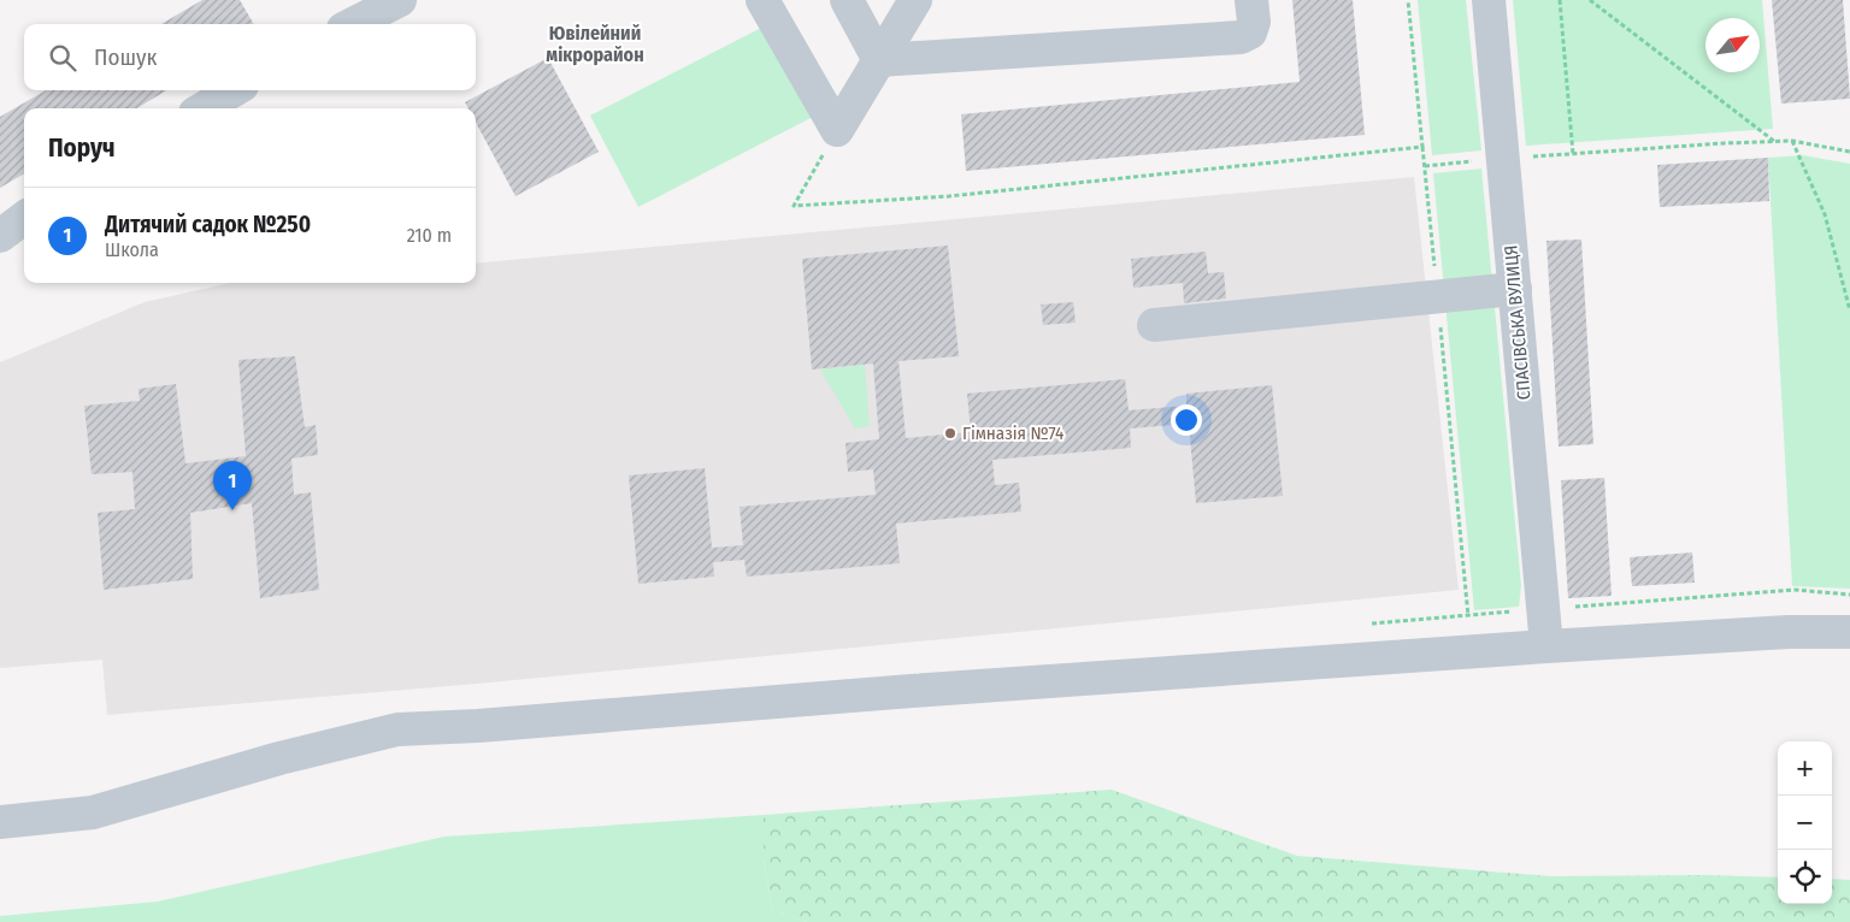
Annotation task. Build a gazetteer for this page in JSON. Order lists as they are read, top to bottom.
{
  "streets": {
    "street": ["СПАСІВСЬКА ВУЛИЦЯ"]
  },
  "districts": ["Ювілейний мікрорайон"],
  "places": ["Гімназія №74"],
  "north": "top right",
  "page": {
    "search": "Пошук",
    "heading": "Поруч",
    "list": [
      {
        "mark": "1",
        "name": "Дитячий садок №250",
        "note": "Школа",
        "value": "210 m"
      }
    ],
    "pins": "1",
    "map_buttons": ["+", "−"]
  }
}
